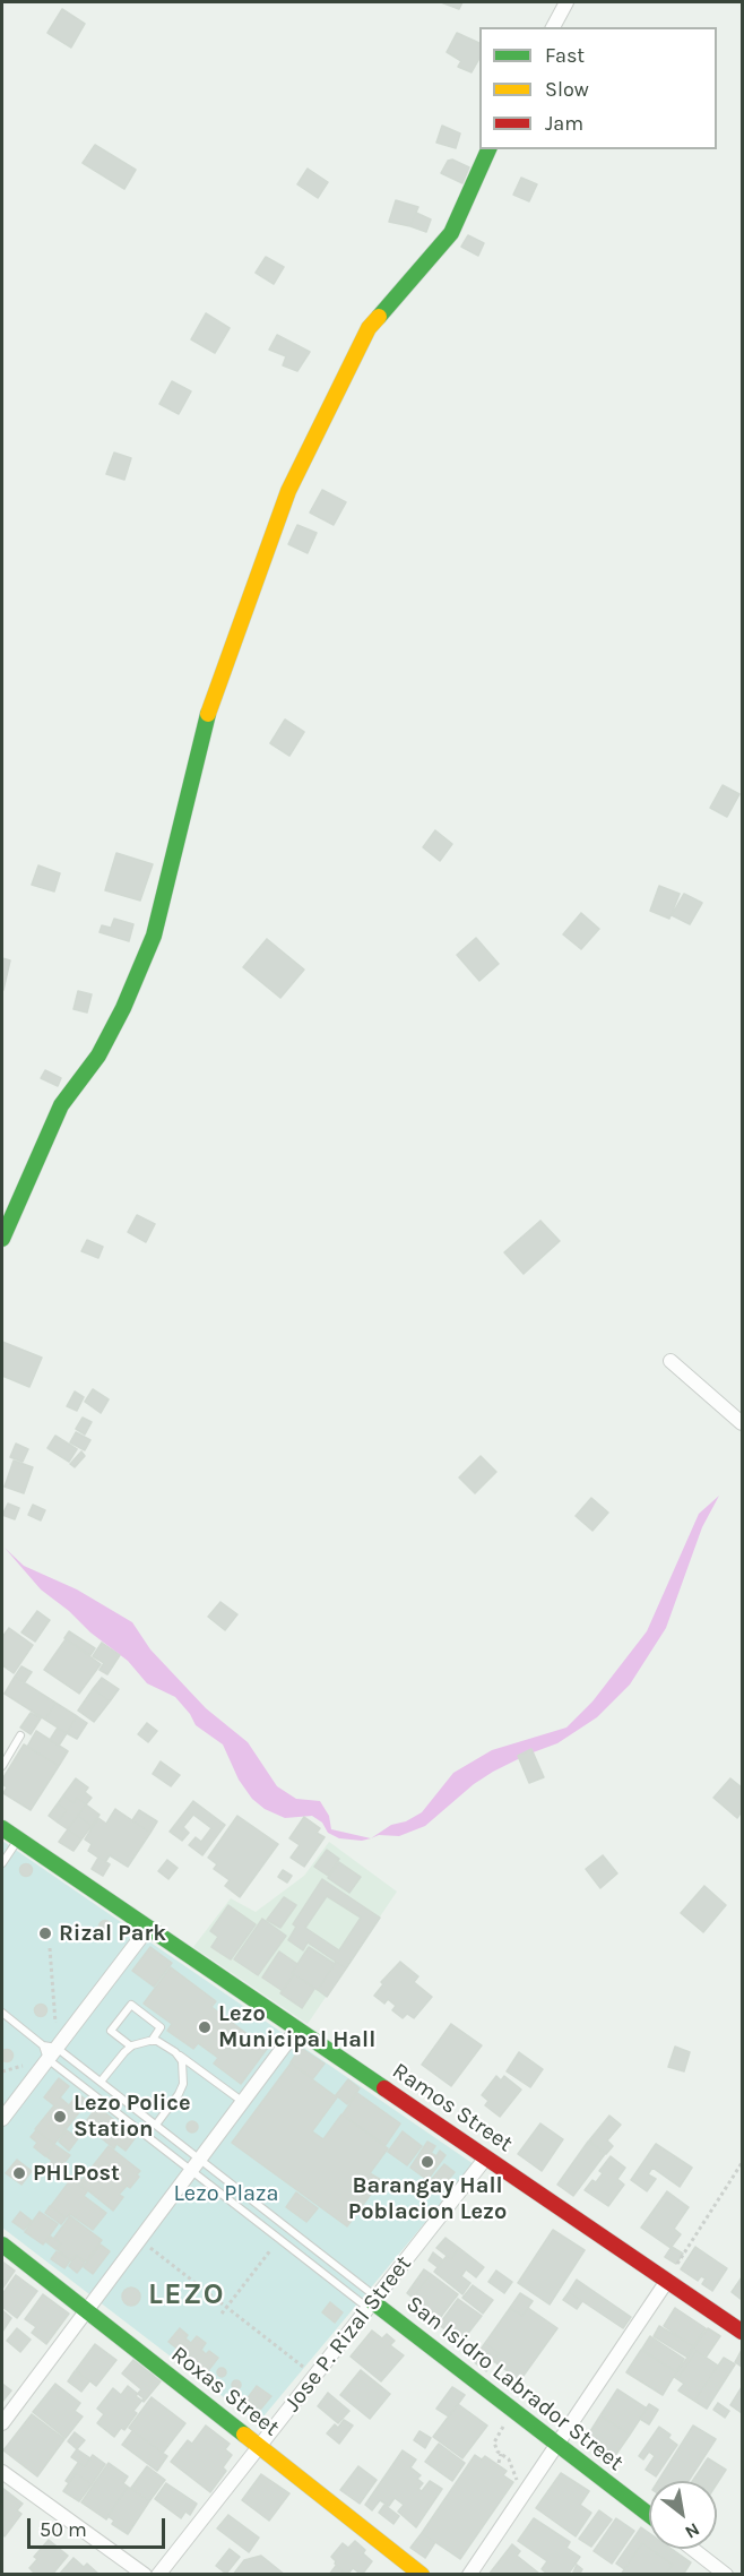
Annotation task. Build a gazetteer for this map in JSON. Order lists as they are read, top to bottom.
{
  "streets": {
    "street": [
      "Ramos Street",
      "Jose P. Rizal Street",
      "San Isidro Labrador Street",
      "Roxas Street"
    ]
  },
  "crossings": [
    ["Ramos Street", "Jose P. Rizal Street"],
    ["Jose P. Rizal Street", "San Isidro Labrador Street"],
    ["Jose P. Rizal Street", "Roxas Street"]
  ],
  "districts": ["LEZO"],
  "parks": ["Lezo Plaza"],
  "places": [
    "Rizal Park",
    "Lezo Municipal Hall",
    "Lezo Police Station",
    "Barangay Hall Poblacion Lezo",
    "PHLPost"
  ],
  "legend": ["Fast", "Slow", "Jam"],
  "scale_bar": "50 m",
  "north": "bottom right"
}
